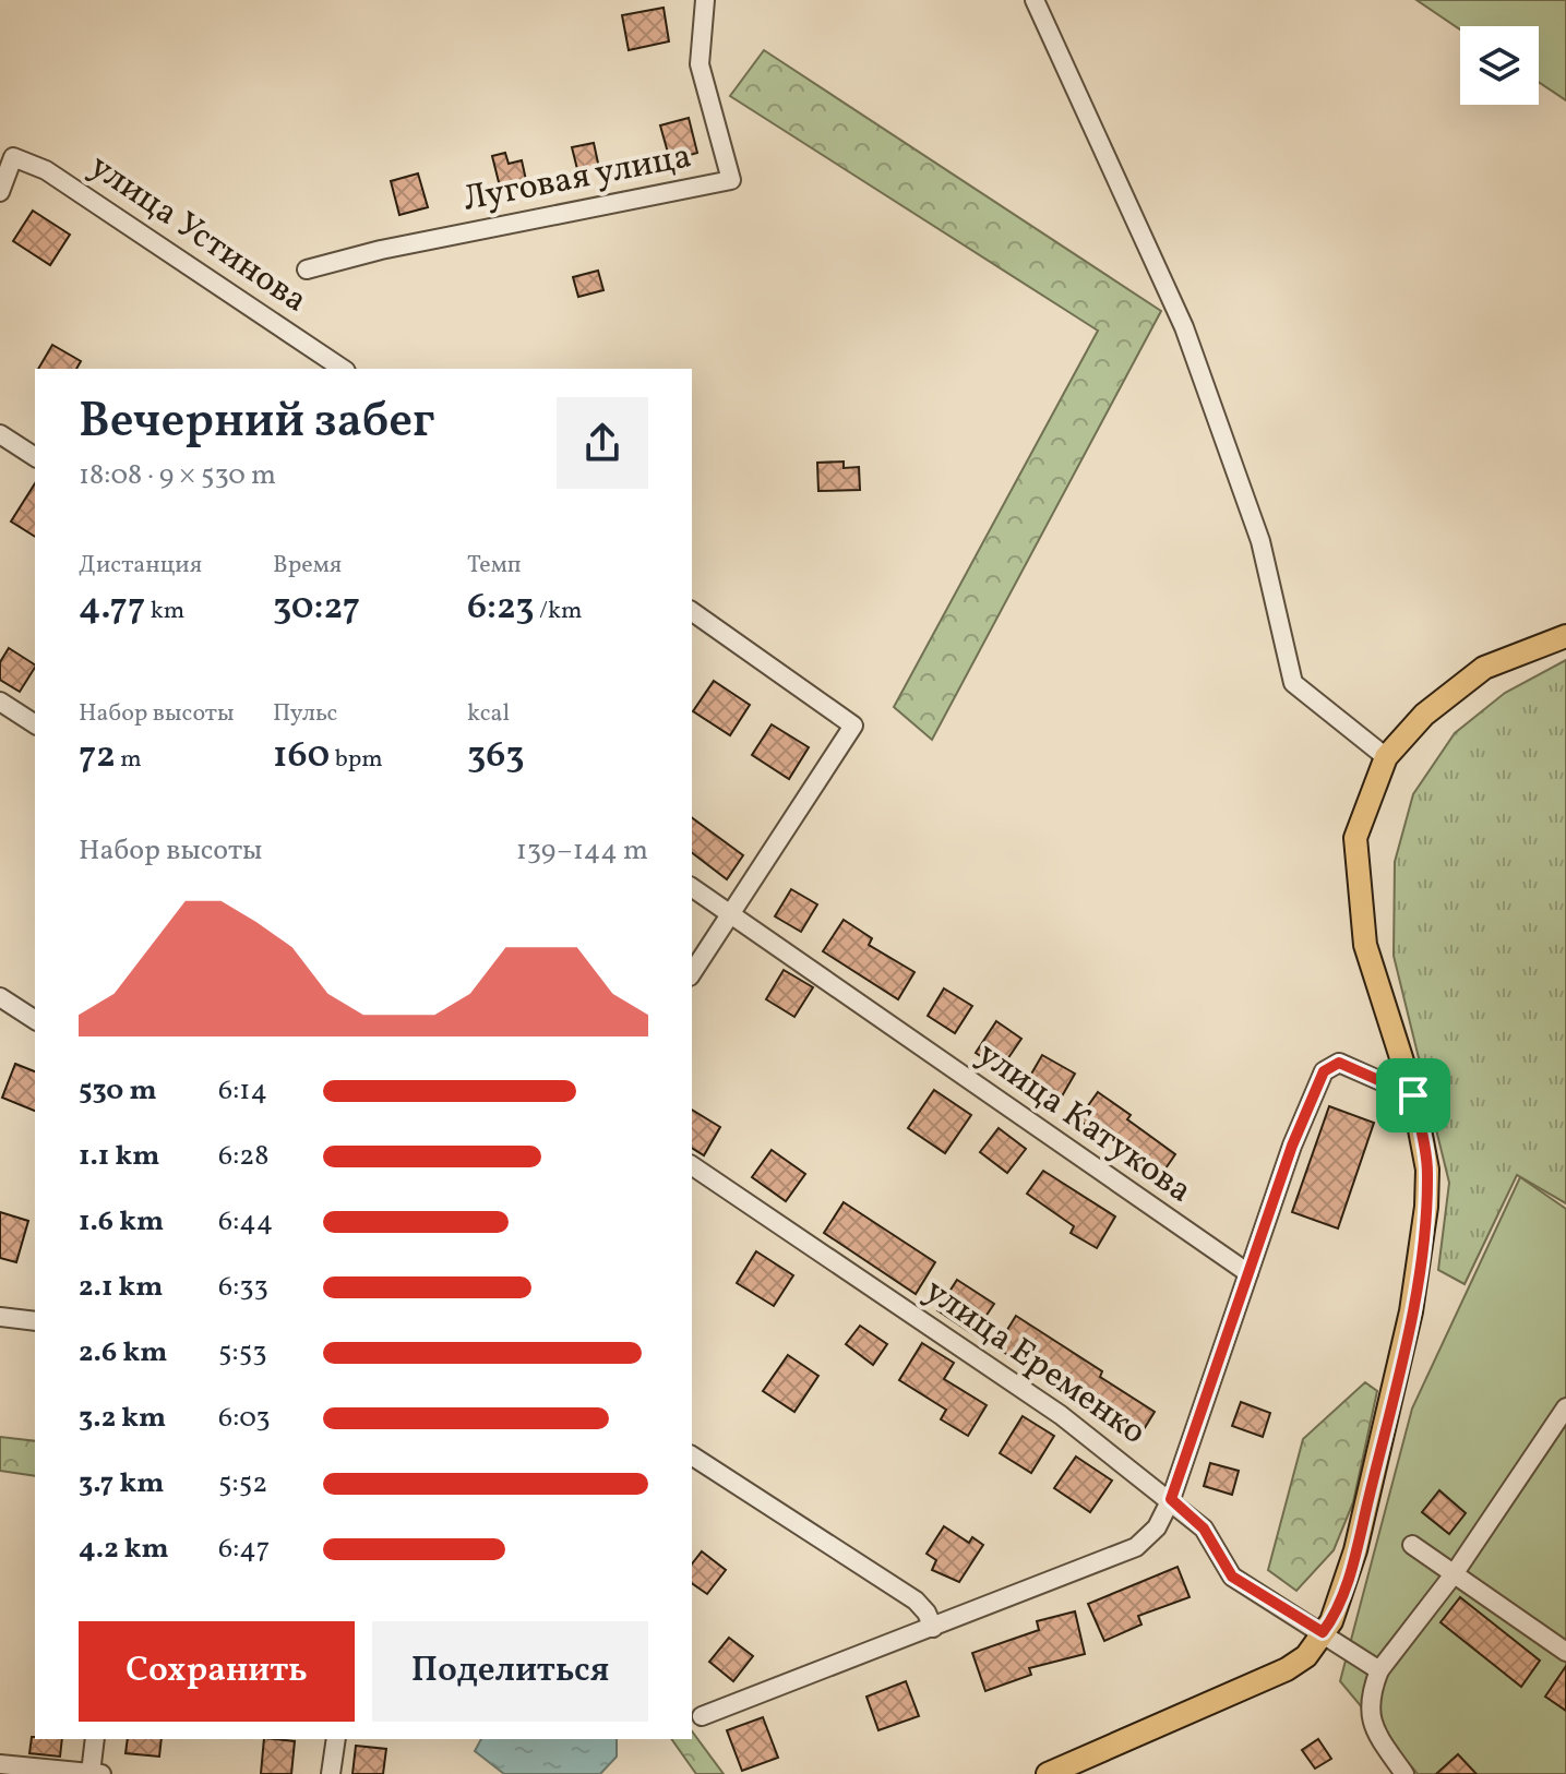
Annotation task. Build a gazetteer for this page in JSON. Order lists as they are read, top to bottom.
{
  "streets": {
    "street": [
      "Луговая улица",
      "улица Устинова",
      "улица Катукова",
      "улица Еременко"
    ]
  },
  "page": {
    "heading": ["Вечерний забег", "18:08 · 9 × 530 m"],
    "stats": [
      ["Дистанция", "4.77 km"],
      ["Время", "30:27"],
      ["Темп", "6:23 /km"],
      ["Набор высоты", "72 m"],
      ["Пульс", "160 bpm"],
      ["kcal", "363"]
    ],
    "chart": ["Набор высоты", "139–144 m"],
    "list": [
      {
        "name": "530 m",
        "note": "6:14"
      },
      {
        "name": "1.1 km",
        "note": "6:28"
      },
      {
        "name": "1.6 km",
        "note": "6:44"
      },
      {
        "name": "2.1 km",
        "note": "6:33"
      },
      {
        "name": "2.6 km",
        "note": "5:53"
      },
      {
        "name": "3.2 km",
        "note": "6:03"
      },
      {
        "name": "3.7 km",
        "note": "5:52"
      },
      {
        "name": "4.2 km",
        "note": "6:47"
      }
    ],
    "buttons": ["Сохранить", "Поделиться"]
  }
}
